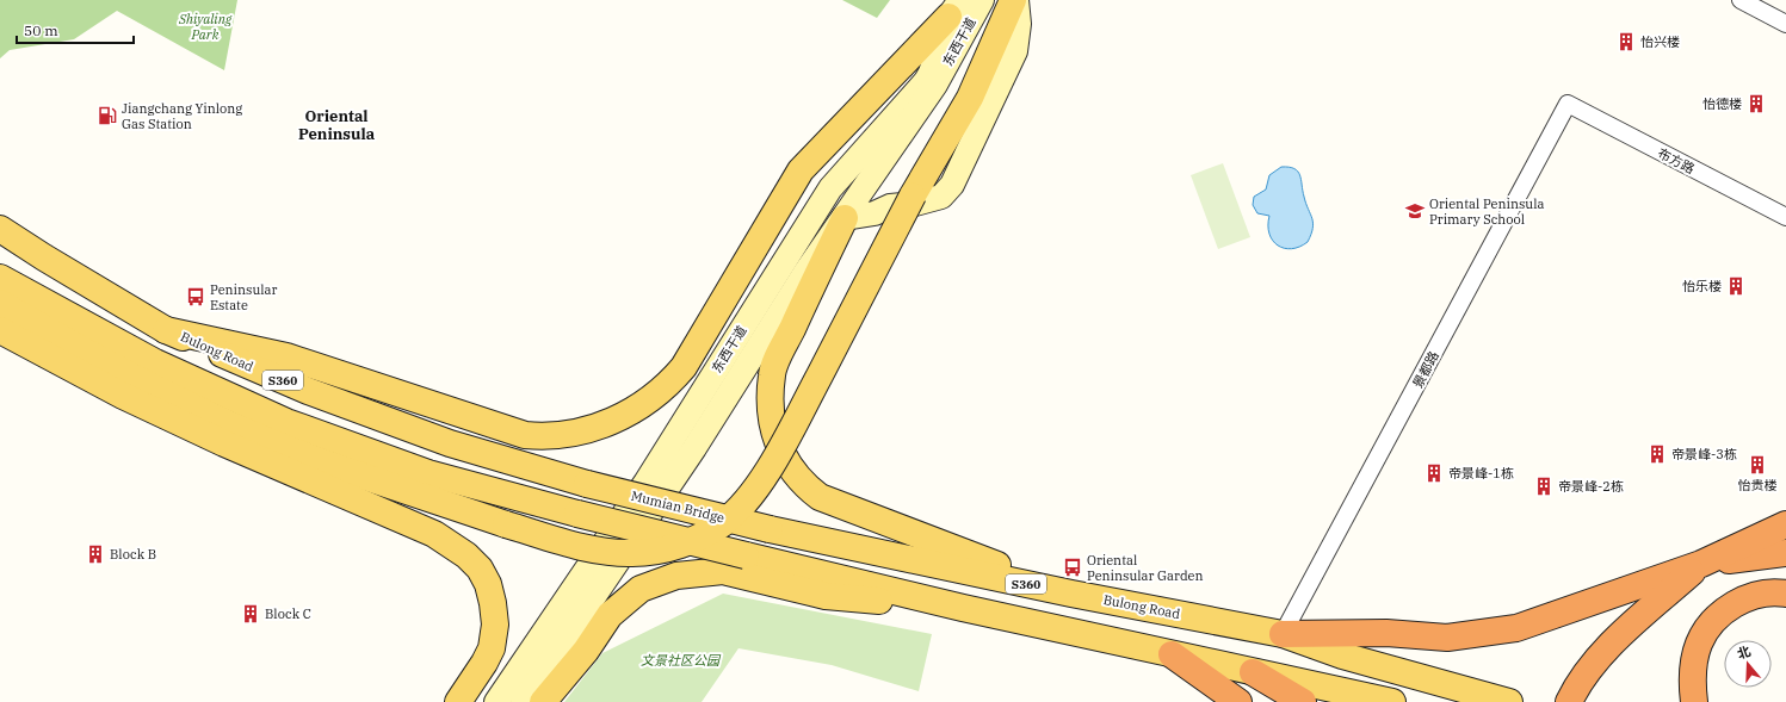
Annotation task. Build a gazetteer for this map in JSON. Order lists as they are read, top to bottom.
{
  "streets": {
    "main road": [
      "东西干道",
      "Bulong Road",
      "S360",
      "Mumian Bridge"
    ],
    "street": ["布方路", "景都路"]
  },
  "crossings": [
    ["布方路", "景都路"],
    ["Bulong Road", "景都路"],
    ["Bulong Road", "Mumian Bridge"]
  ],
  "districts": ["Oriental Peninsula"],
  "parks": ["Shiyaling Park", "文景社区公园"],
  "places": {
    "building": [
      "怡兴楼",
      "怡德楼",
      "怡乐楼",
      "帝景峰-3栋",
      "怡贵楼",
      "帝景峰-1栋",
      "帝景峰-2栋",
      "Block B",
      "Block C"
    ],
    "fuel station": ["Jiangchang Yinlong Gas Station"],
    "school or university": ["Oriental Peninsula Primary School"],
    "bus stop": ["Peninsular Estate", "Oriental Peninsular Garden"]
  },
  "scale_bar": "50 m",
  "north": "top"
}
